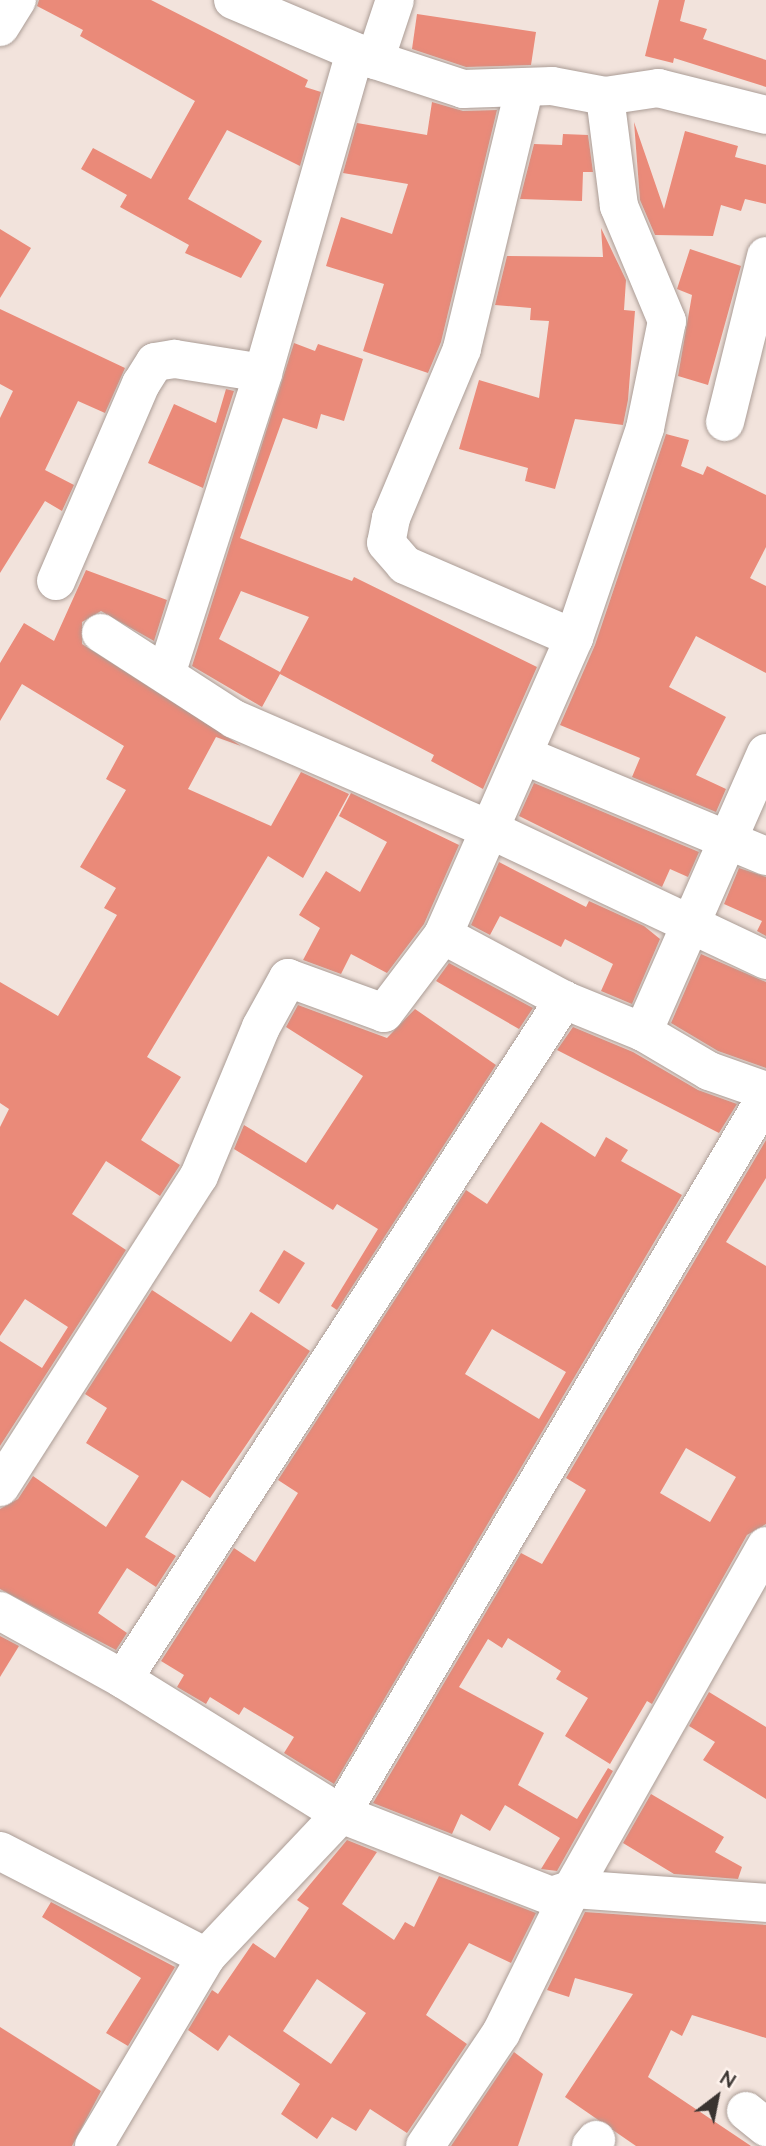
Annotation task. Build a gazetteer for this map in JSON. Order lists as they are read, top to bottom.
{
  "north": "top right"
}
